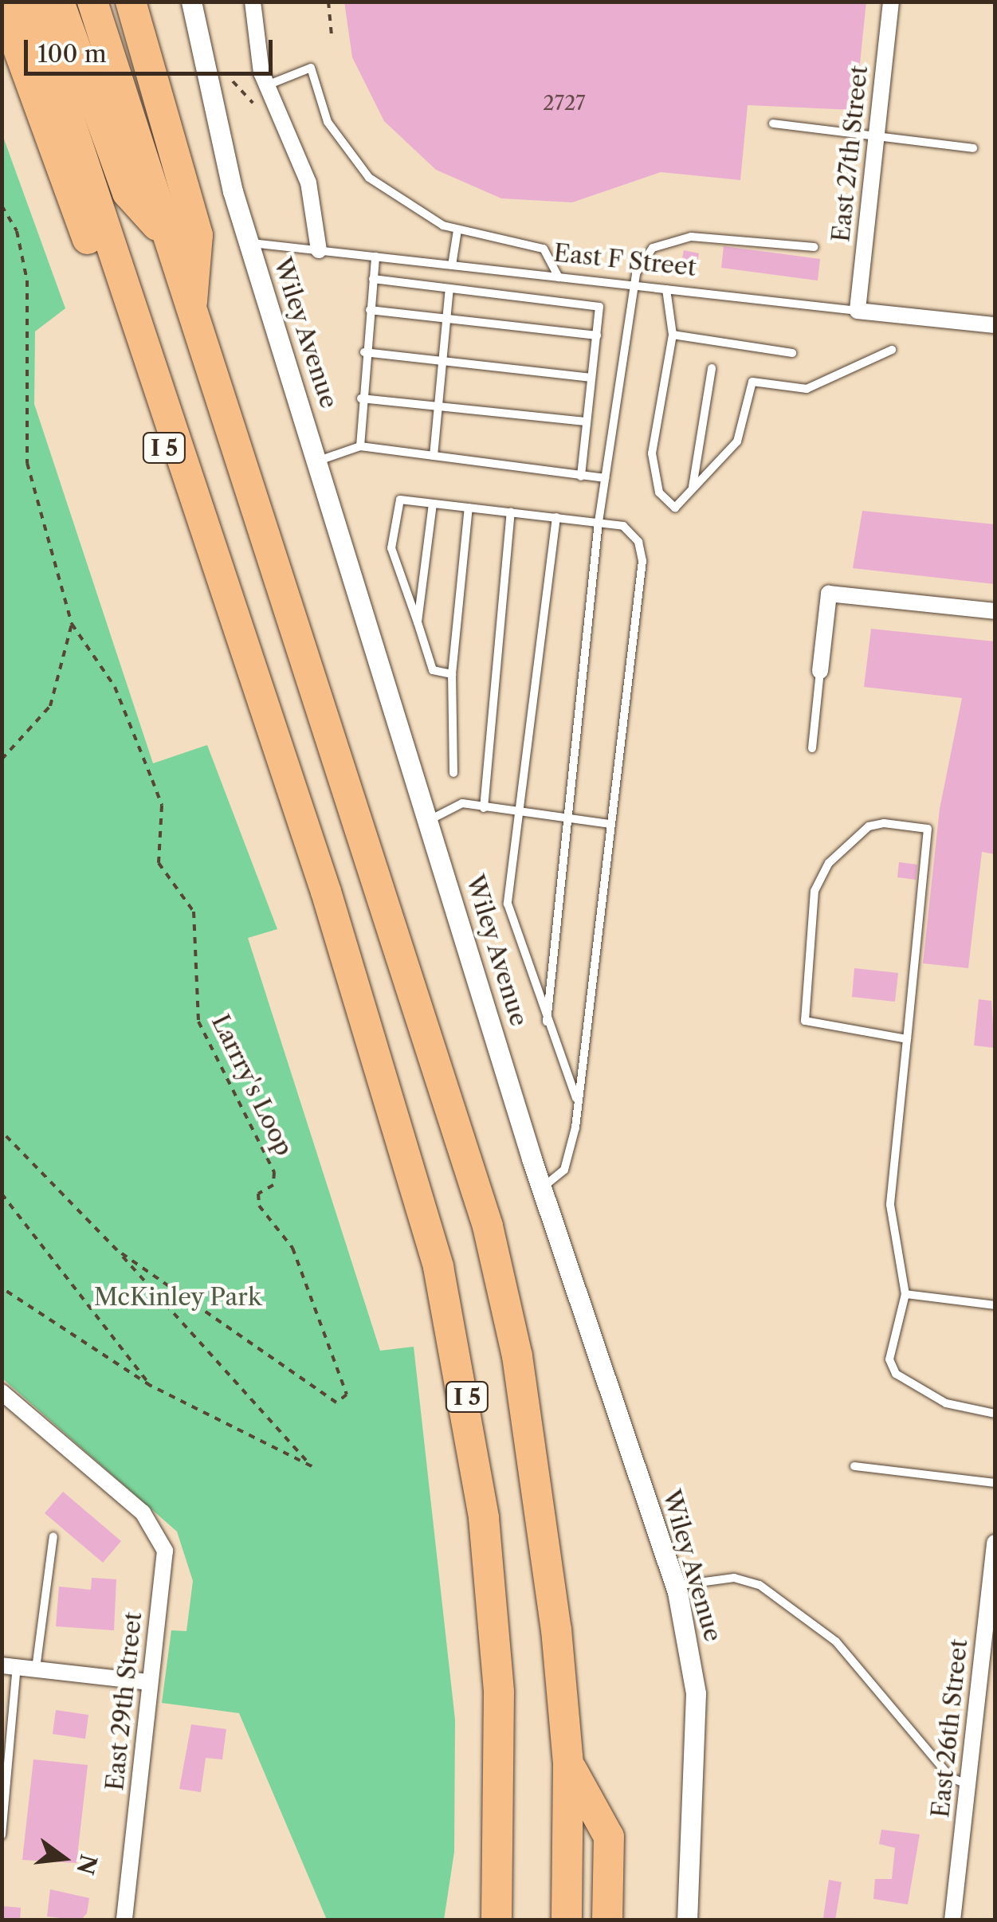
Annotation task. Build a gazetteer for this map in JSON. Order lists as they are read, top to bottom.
{
  "streets": {
    "highway": ["I 5"],
    "street": [
      "East 27th Street",
      "East F Street",
      "Wiley Avenue",
      "East 29th Street",
      "East 26th Street"
    ],
    "path": ["Larrry's Loop"]
  },
  "crossings": [
    ["East 27th Street", "East F Street"],
    ["East F Street", "Wiley Avenue"]
  ],
  "parks": ["McKinley Park"],
  "house_numbers": ["2727"],
  "scale_bar": "100 m",
  "north": "right"
}
